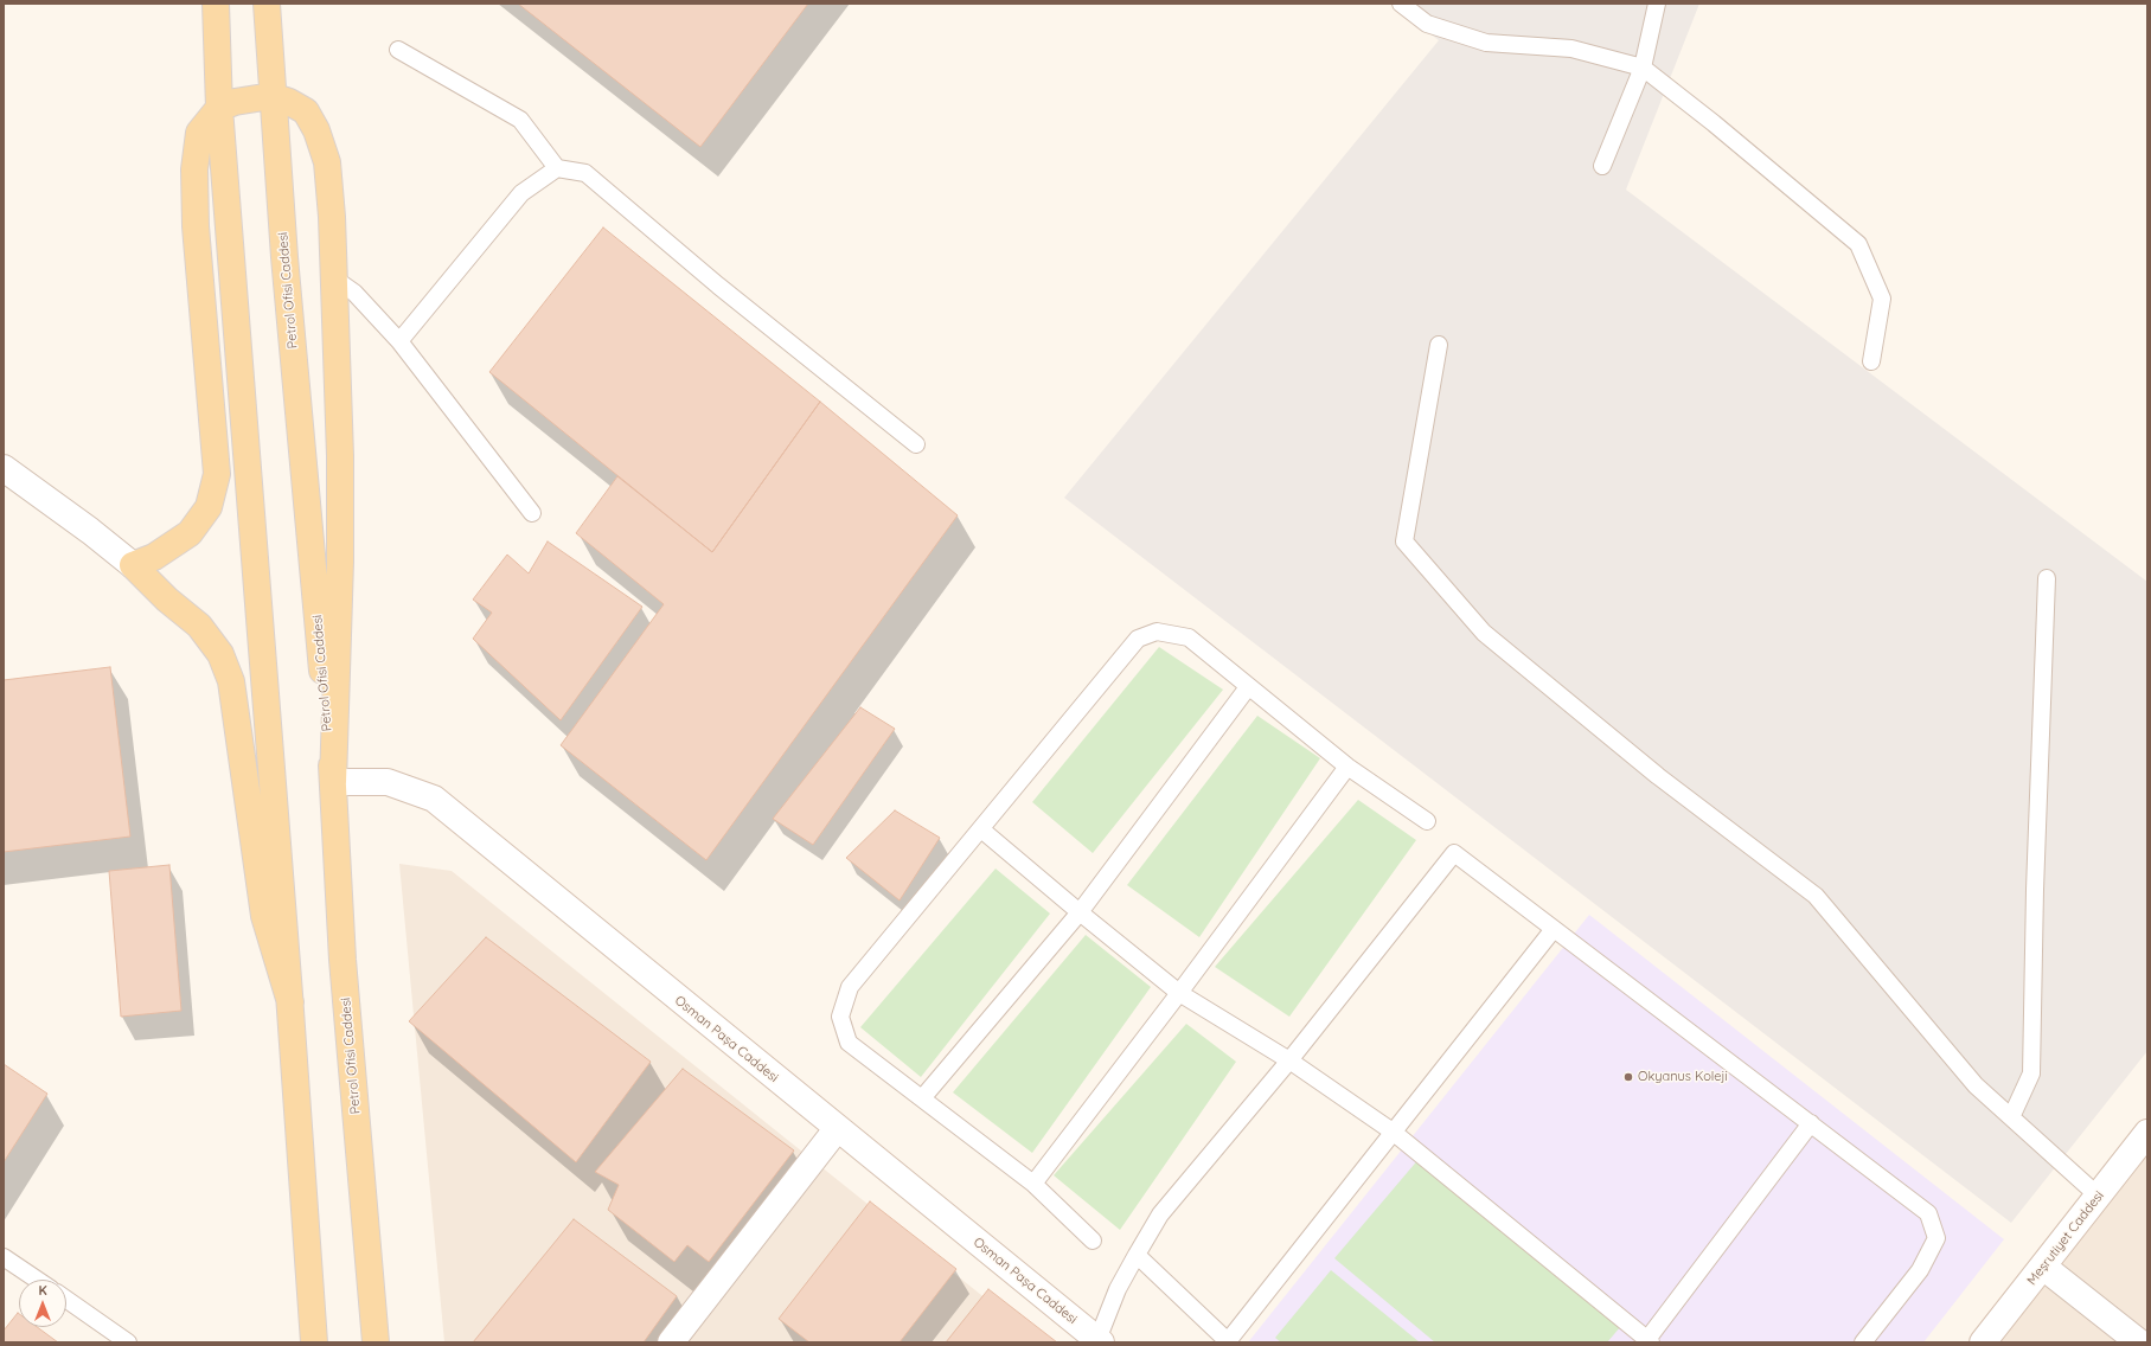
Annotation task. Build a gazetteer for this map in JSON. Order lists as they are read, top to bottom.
{
  "streets": {
    "main road": ["Petrol Ofisi Caddesi", "Osman Paşa Caddesi", "Meşrutiyet Caddesi"]
  },
  "crossings": [
    ["Petrol Ofisi Caddesi", "Osman Paşa Caddesi"]
  ],
  "places": ["Okyanus Koleji"],
  "north": "top"
}
